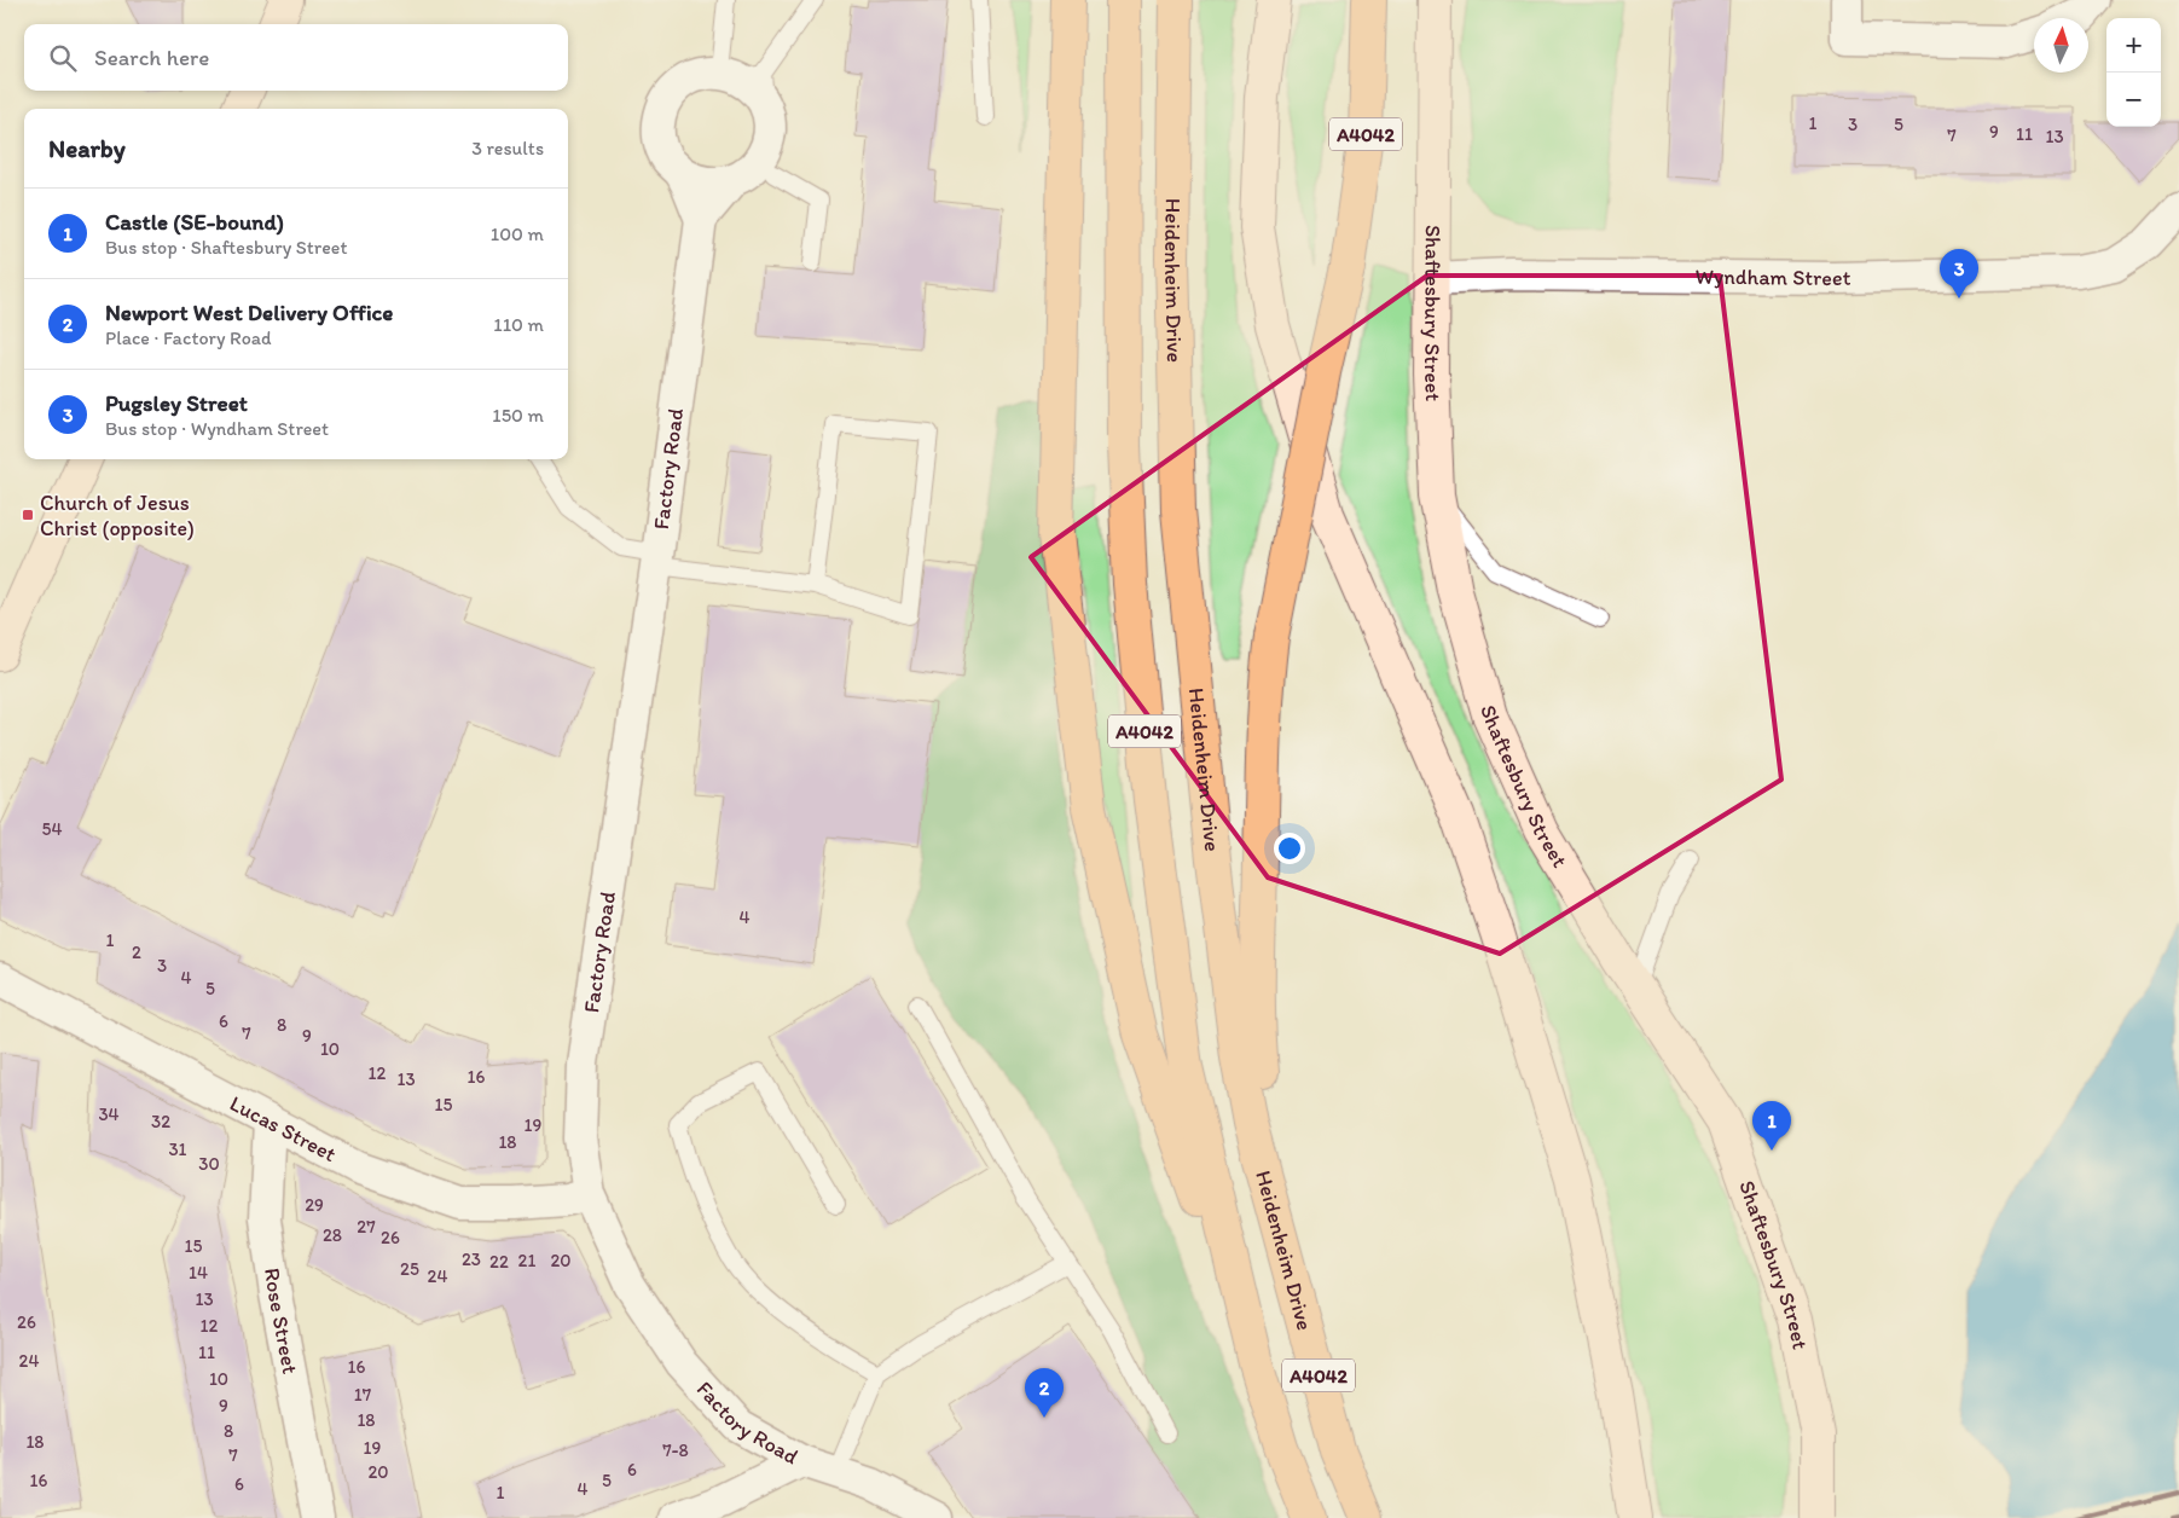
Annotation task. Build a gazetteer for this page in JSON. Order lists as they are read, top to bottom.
{
  "streets": {
    "main road": ["A4042", "Heidenheim Drive", "Shaftesbury Street"],
    "street": [
      "Wyndham Street",
      "Factory Road",
      "Lucas Street",
      "Rose Street"
    ]
  },
  "crossings": [
    ["A4042", "Heidenheim Drive"],
    ["Wyndham Street", "Shaftesbury Street"],
    ["Factory Road", "Lucas Street"],
    ["Lucas Street", "Rose Street"]
  ],
  "places": {
    "transit": ["Church of Jesus Christ (opposite)"]
  },
  "house_numbers": [
    "1",
    "3",
    "5",
    "9",
    "11",
    "7",
    "13",
    "54",
    "4",
    "1",
    "2",
    "3",
    "4",
    "5",
    "6",
    "8",
    "7",
    "9",
    "10",
    "12",
    "16",
    "13",
    "15",
    "34",
    "32",
    "19",
    "18",
    "31",
    "30",
    "29",
    "27",
    "28",
    "26",
    "15",
    "23",
    "21",
    "20",
    "22",
    "25",
    "14",
    "24",
    "13",
    "26",
    "12",
    "11",
    "24",
    "16",
    "10",
    "17",
    "9",
    "18",
    "8",
    "18",
    "19",
    "7-8",
    "7",
    "6",
    "20",
    "16",
    "5",
    "6",
    "4",
    "1"
  ],
  "north": "top",
  "page": {
    "map_buttons": ["+", "−"],
    "search": "Search here",
    "heading": ["Nearby", "3 results"],
    "list": [
      {
        "mark": "1",
        "name": "Castle (SE-bound)",
        "note": "Bus stop · Shaftesbury Street",
        "value": "100 m"
      },
      {
        "mark": "2",
        "name": "Newport West Delivery Office",
        "note": "Place · Factory Road",
        "value": "110 m"
      },
      {
        "mark": "3",
        "name": "Pugsley Street",
        "note": "Bus stop · Wyndham Street",
        "value": "150 m"
      }
    ],
    "pins": ["3", "1", "2"]
  }
}
